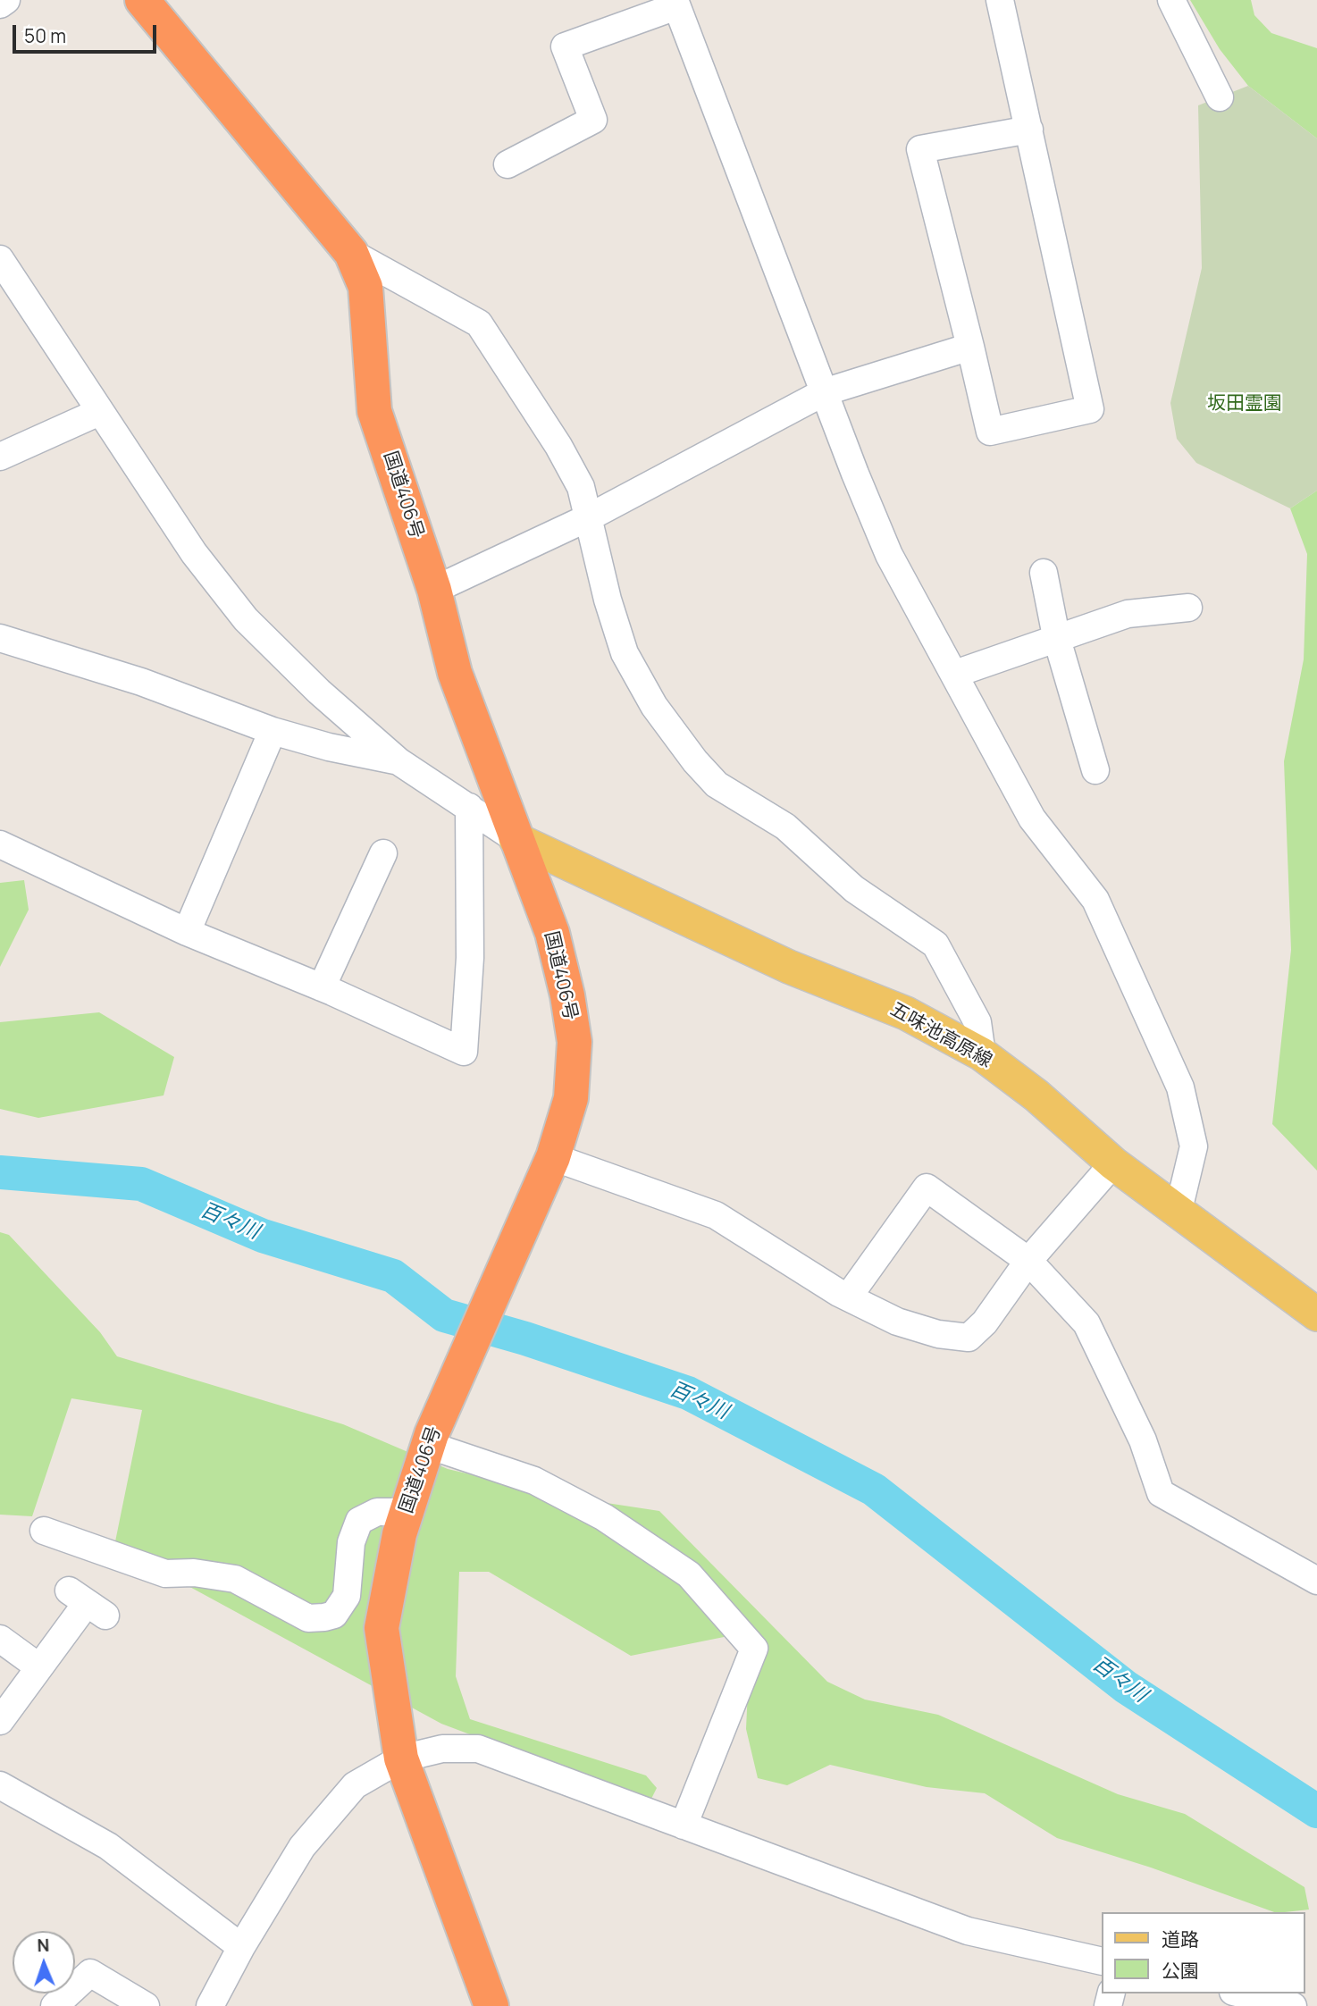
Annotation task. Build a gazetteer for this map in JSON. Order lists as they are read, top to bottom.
{
  "streets": {
    "highway": ["国道406号"],
    "main road": ["五味池高原線"]
  },
  "crossings": [
    ["国道406号", "五味池高原線"]
  ],
  "water": ["百々川"],
  "parks": ["坂田霊園"],
  "legend": ["道路", "公園"],
  "scale_bar": "50 m",
  "north": "top"
}
